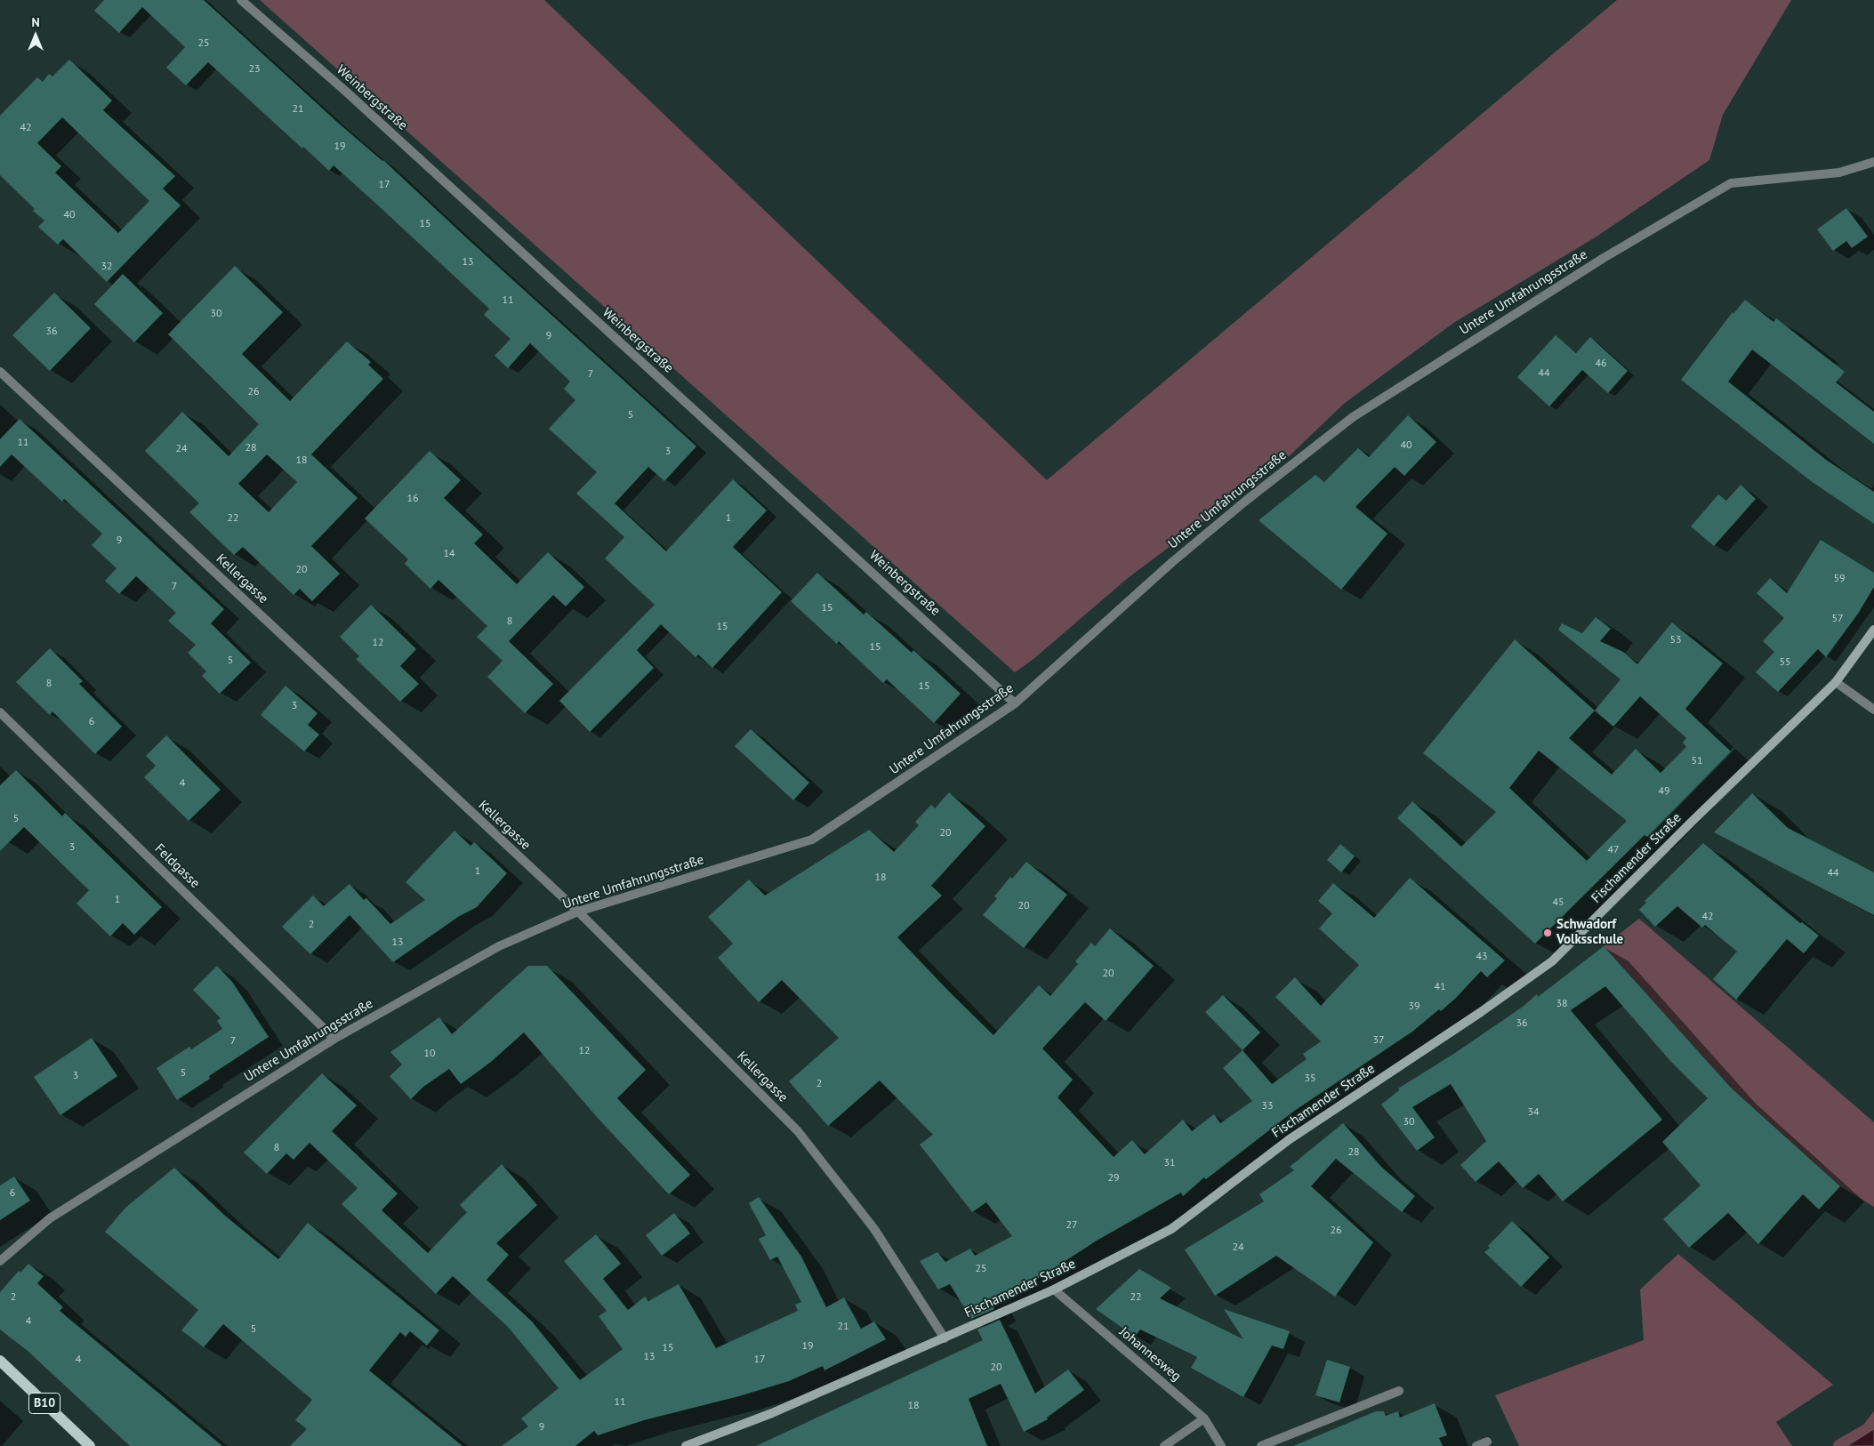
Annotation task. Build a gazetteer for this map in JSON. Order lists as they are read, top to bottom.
{
  "streets": {
    "main road": ["Fischamender Straße", "B10"],
    "street": [
      "Weinbergstraße",
      "Untere Umfahrungsstraße",
      "Kellergasse",
      "Feldgasse",
      "Johannesweg"
    ]
  },
  "crossings": [
    ["Weinbergstraße", "Untere Umfahrungsstraße"],
    ["Untere Umfahrungsstraße", "Kellergasse"],
    ["Untere Umfahrungsstraße", "Feldgasse"],
    ["Kellergasse", "Fischamender Straße"],
    ["Fischamender Straße", "Johannesweg"]
  ],
  "places": ["Schwadorf Volksschule"],
  "house_numbers": [
    "25",
    "23",
    "21",
    "42",
    "19",
    "17",
    "40",
    "15",
    "13",
    "32",
    "11",
    "30",
    "36",
    "9",
    "46",
    "44",
    "7",
    "26",
    "5",
    "11",
    "40",
    "28",
    "24",
    "3",
    "18",
    "16",
    "22",
    "1",
    "9",
    "14",
    "20",
    "59",
    "7",
    "15",
    "57",
    "8",
    "15",
    "53",
    "12",
    "15",
    "5",
    "55",
    "8",
    "15",
    "3",
    "6",
    "51",
    "4",
    "49",
    "5",
    "20",
    "3",
    "47",
    "1",
    "44",
    "18",
    "1",
    "45",
    "20",
    "42",
    "2",
    "13",
    "43",
    "20",
    "41",
    "38",
    "39",
    "36",
    "37",
    "7",
    "12",
    "10",
    "5",
    "3",
    "35",
    "2",
    "33",
    "34",
    "30",
    "8",
    "28",
    "31",
    "29",
    "6",
    "27",
    "26",
    "24",
    "25",
    "2",
    "22",
    "4",
    "21",
    "5",
    "19",
    "15",
    "13",
    "4",
    "17",
    "20",
    "11",
    "18",
    "9"
  ],
  "north": "top"
}
